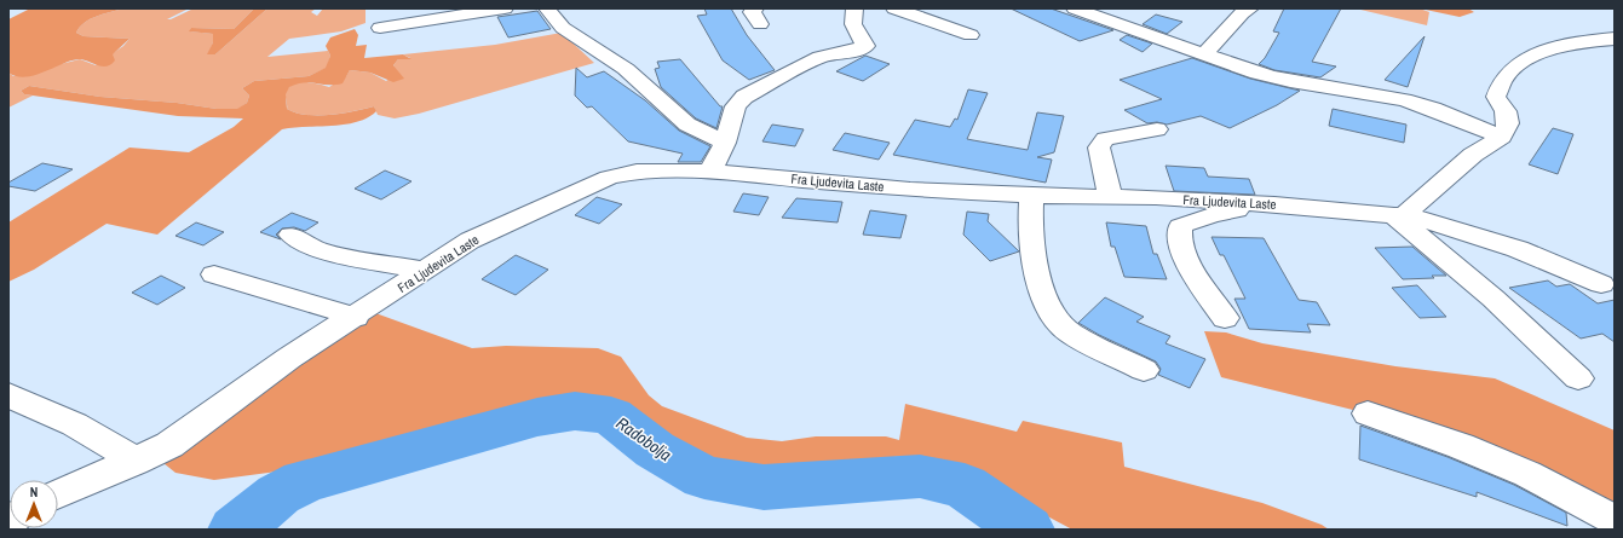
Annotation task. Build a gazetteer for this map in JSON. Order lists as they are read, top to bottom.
{
  "streets": {
    "street": ["Fra Ljudevita Laste"]
  },
  "water": ["Radobolja"],
  "north": "top"
}
